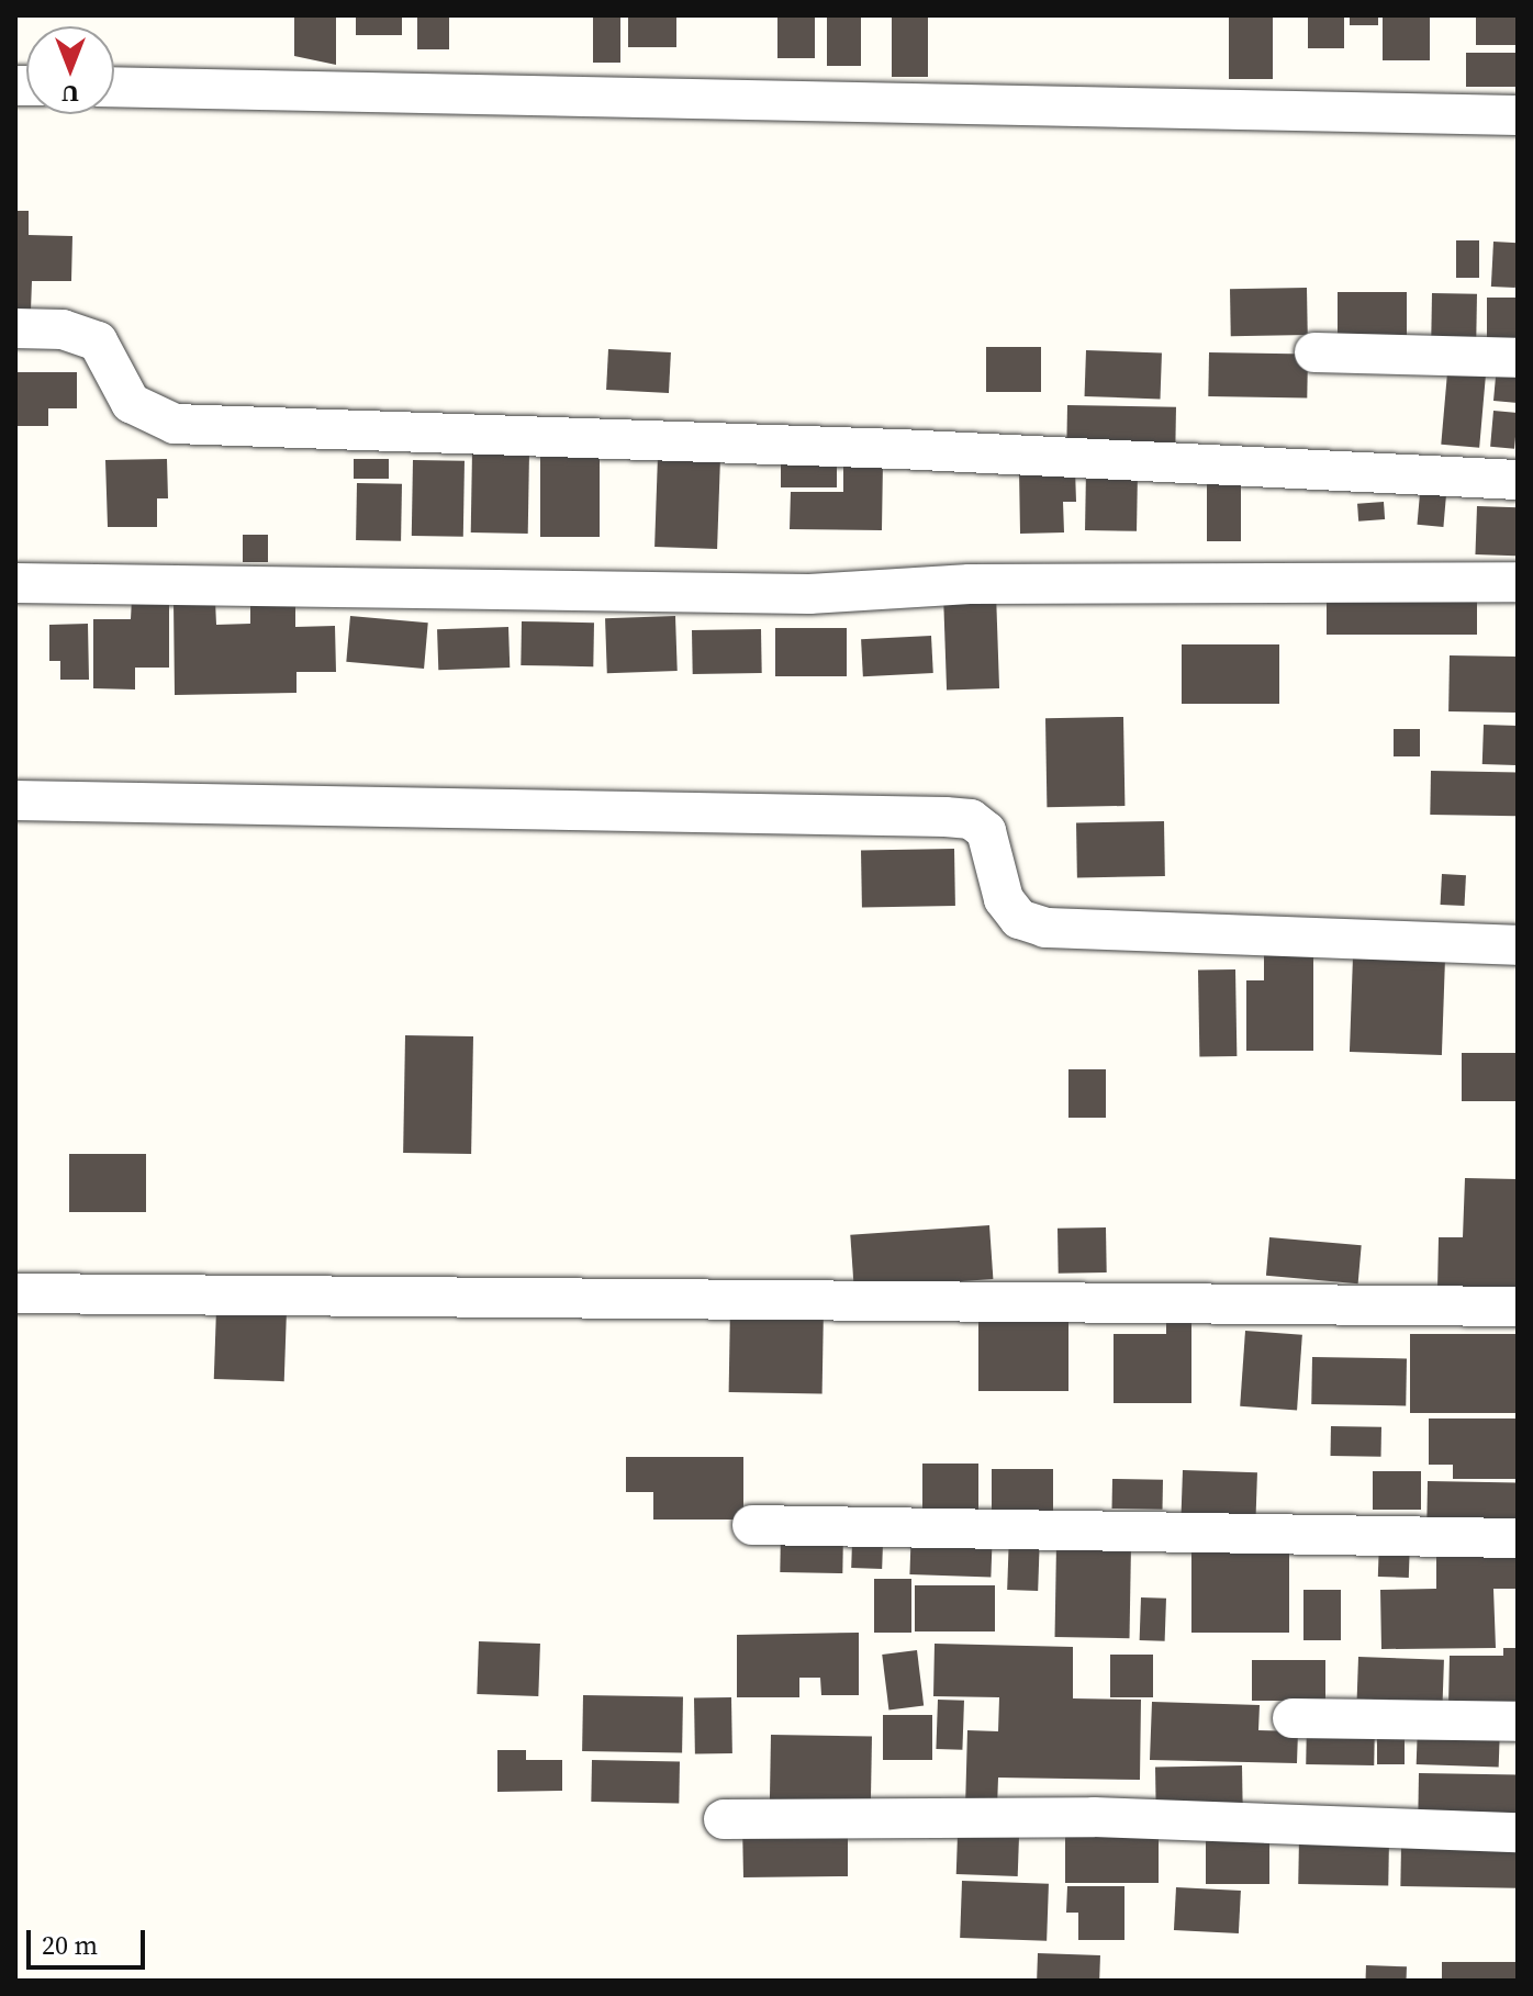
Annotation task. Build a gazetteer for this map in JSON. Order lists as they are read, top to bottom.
{
  "scale_bar": "20 m",
  "north": "bottom"
}
